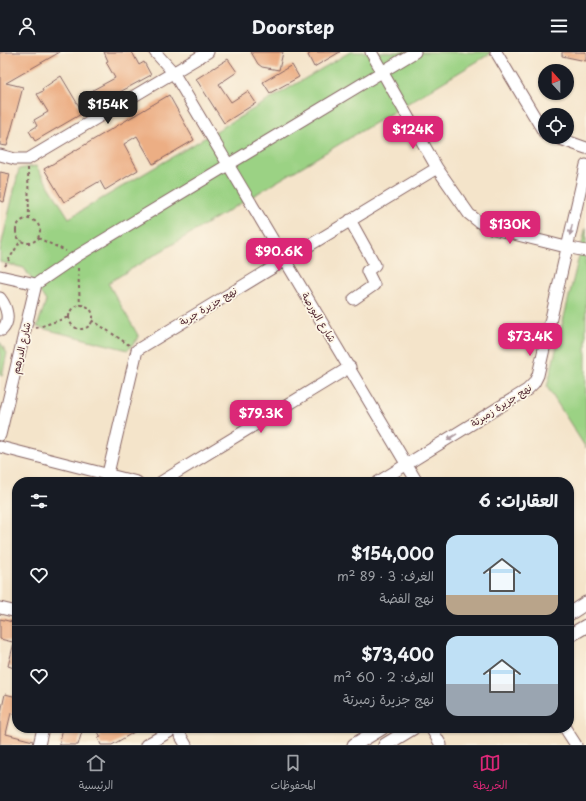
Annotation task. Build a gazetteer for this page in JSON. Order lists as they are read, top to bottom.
{
  "streets": {
    "street": [
      "نهج جزيرة جربة",
      "شارع البورصة",
      "شارع الدرهم",
      "نهج جزيرة زمبرتة"
    ]
  },
  "crossings": [
    ["نهج جزيرة جربة", "شارع البورصة"],
    ["شارع البورصة", "نهج جزيرة زمبرتة"]
  ],
  "one_way": ["نهج جزيرة زمبرتة"],
  "north": "top",
  "page": {
    "header": "Doorstep",
    "price": [
      "$154K",
      "$124K",
      "$130K",
      "$90.6K",
      "$73.4K",
      "$79.3K"
    ],
    "heading": "العقارات: 6",
    "list": [
      {
        "name": "$154,000",
        "note": "الغرف: 3 · 89 m² · نهج الفضة"
      },
      {
        "name": "$73,400",
        "note": "الغرف: 2 · 60 m² · نهج جزيرة زمبرتة"
      }
    ],
    "tabs": ["الخريطة", "المحفوظات", "الرئيسية"]
  }
}
